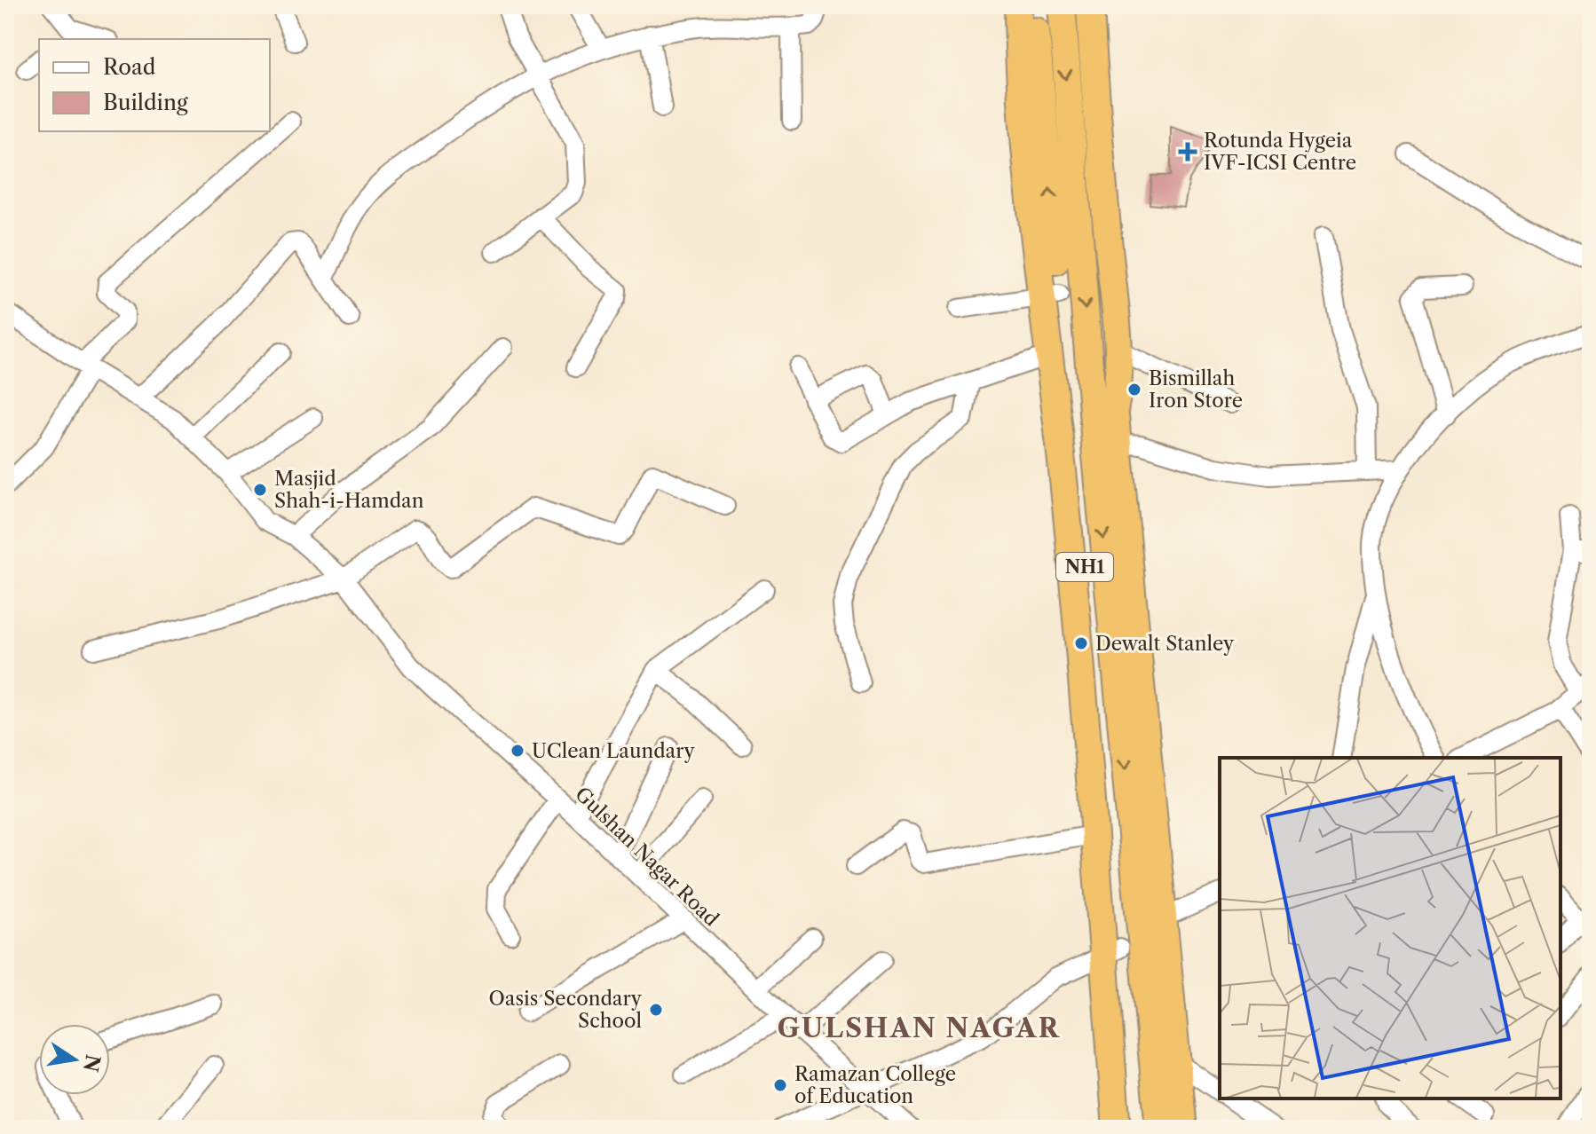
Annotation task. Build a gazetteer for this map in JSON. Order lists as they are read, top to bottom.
{
  "streets": {
    "highway": ["NH1"],
    "street": ["Gulshan Nagar Road"]
  },
  "districts": ["GULSHAN NAGAR"],
  "places": {
    "health": ["Rotunda Hygeia IVF-ICSI Centre"],
    "other": [
      "Bismillah Iron Store",
      "Masjid Shah-i-Hamdan",
      "Dewalt Stanley",
      "UClean Laundary",
      "Oasis Secondary School",
      "Ramazan College of Education"
    ]
  },
  "legend": ["Road", "Building"],
  "north": "right"
}
